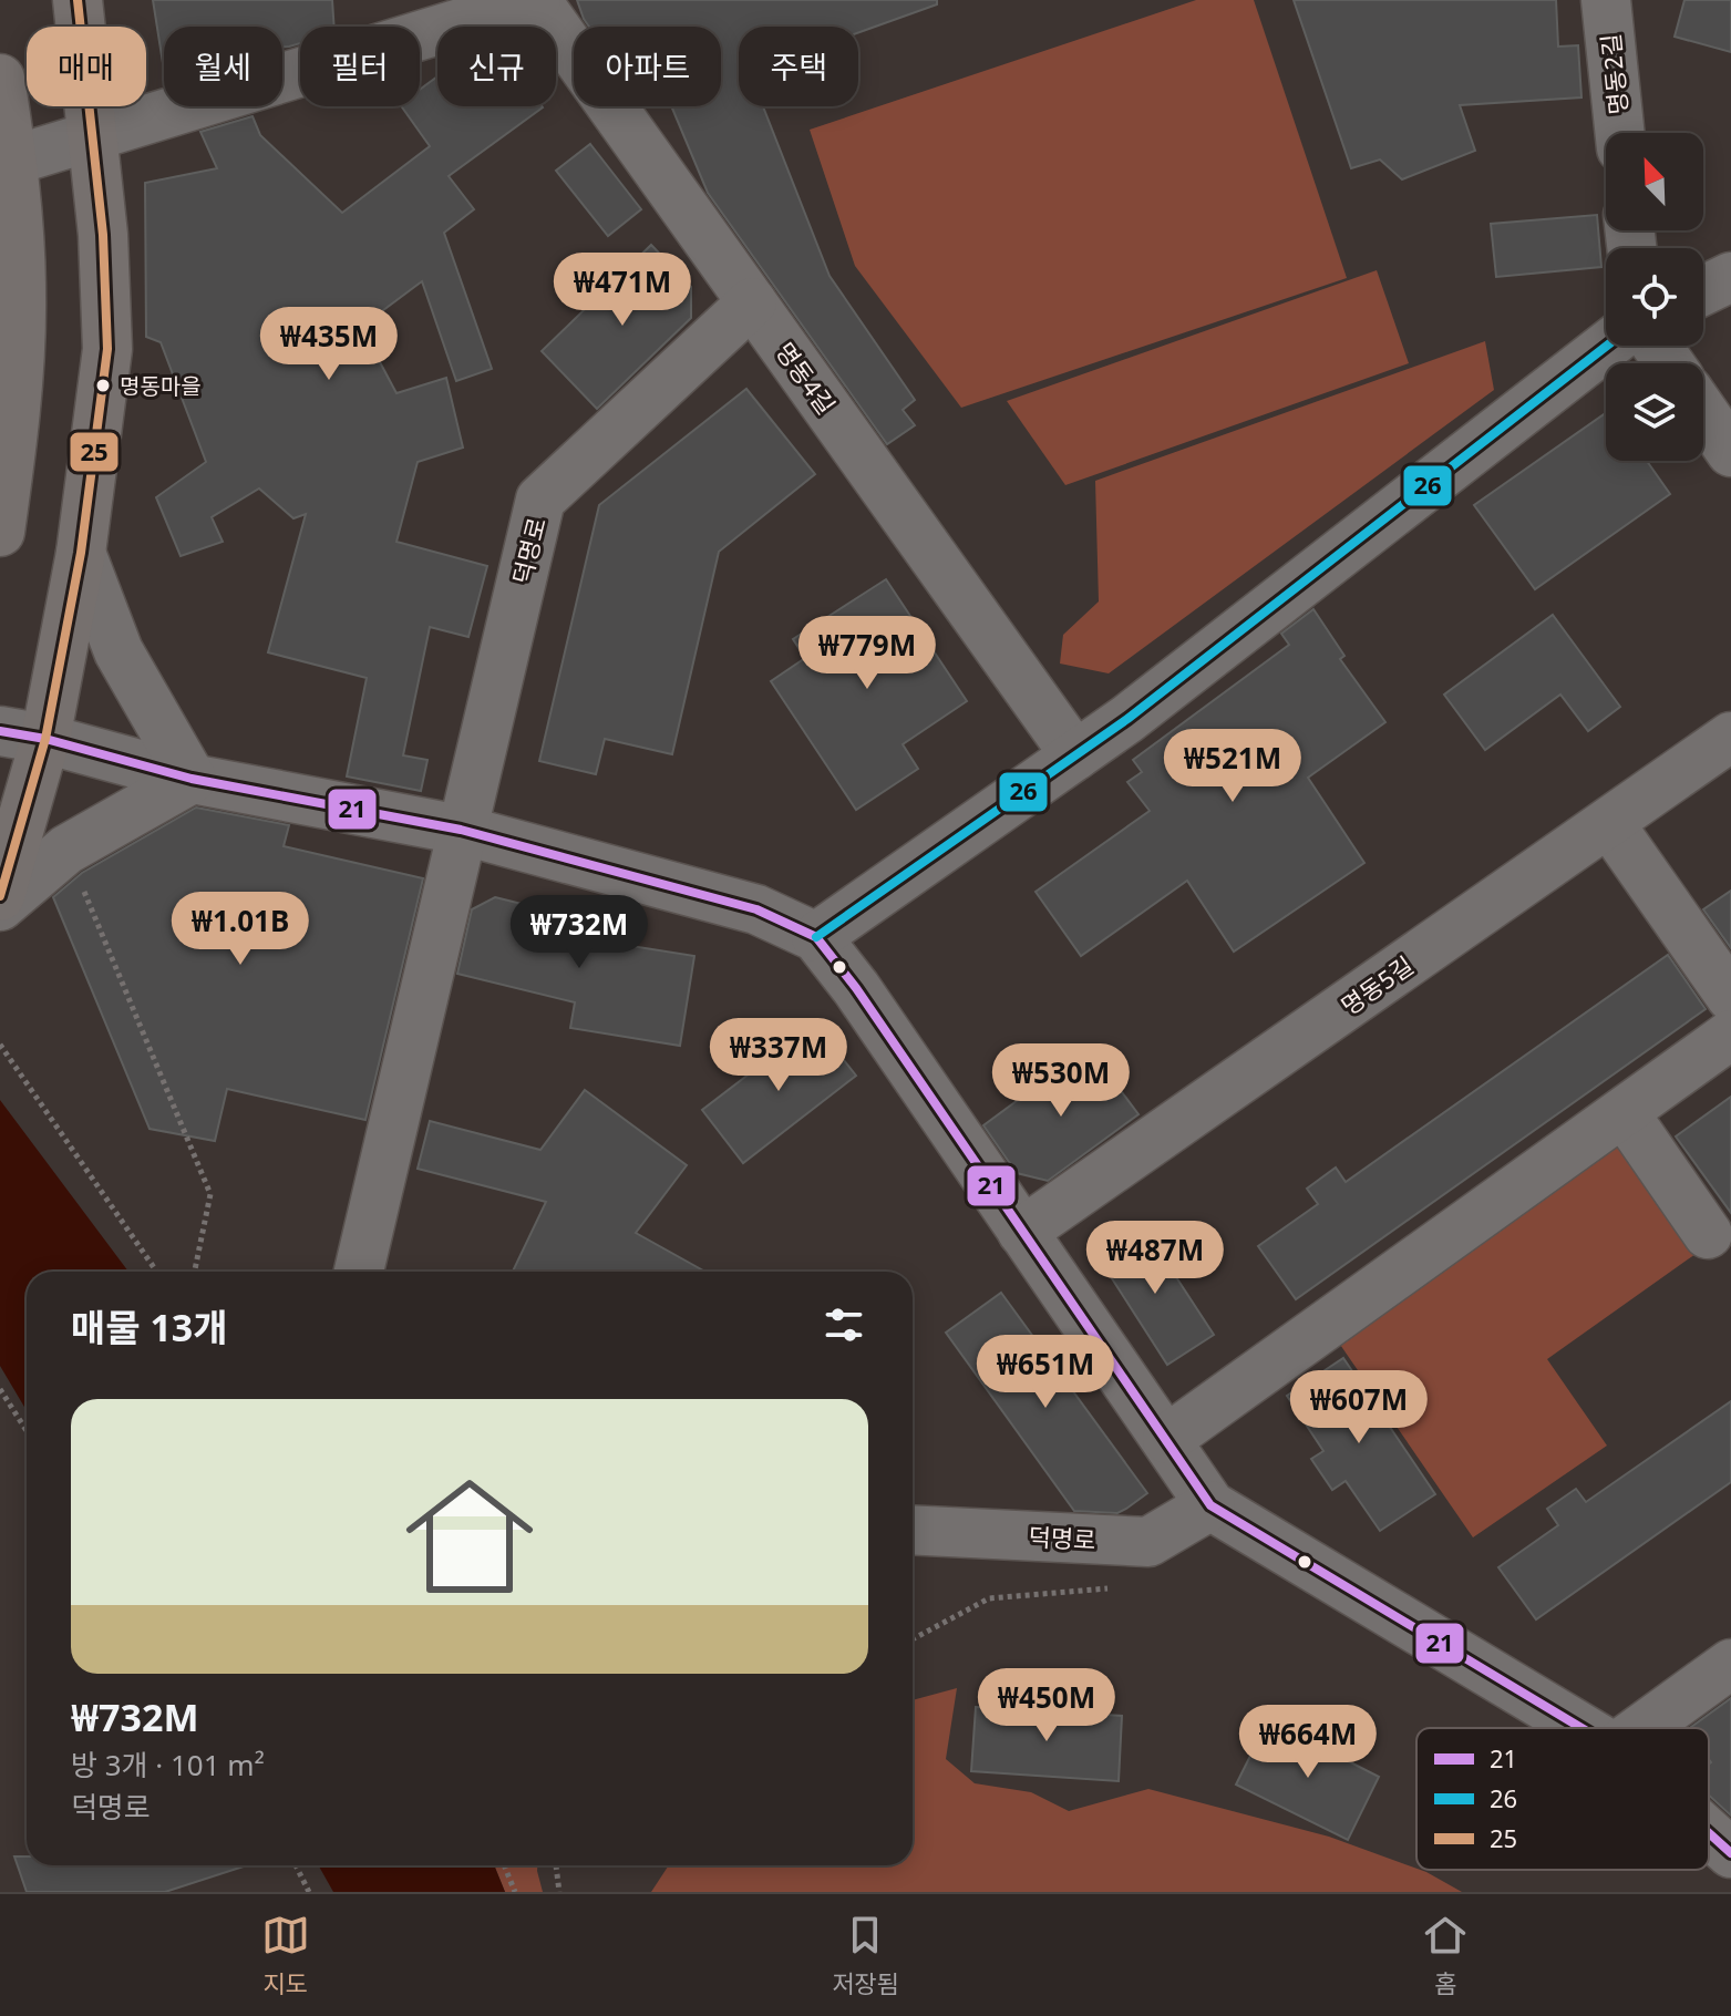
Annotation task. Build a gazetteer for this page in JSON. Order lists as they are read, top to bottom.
{
  "streets": {
    "street": [
      "명동2길",
      "명동4길",
      "덕명로",
      "명동5길"
    ]
  },
  "crossings": [
    ["명동4길", "덕명로"]
  ],
  "places": ["명동마을"],
  "lines": ["transit line 25", "transit line 26", "transit line 21"],
  "legend": ["21", "26", "25"],
  "north": "top left",
  "page": {
    "chip": [
      "매매",
      "월세",
      "필터",
      "신규",
      "아파트",
      "주택"
    ],
    "price": [
      "₩471M",
      "₩435M",
      "₩779M",
      "₩521M",
      "₩1.01B",
      "₩732M",
      "₩337M",
      "₩530M",
      "₩487M",
      "₩651M",
      "₩607M",
      "₩450M",
      "₩664M"
    ],
    "heading": "매물 13개",
    "list": [
      {
        "name": "₩732M",
        "note": "방 3개 · 101 m² · 덕명로"
      }
    ],
    "tabs": ["지도", "저장됨", "홈"]
  }
}
